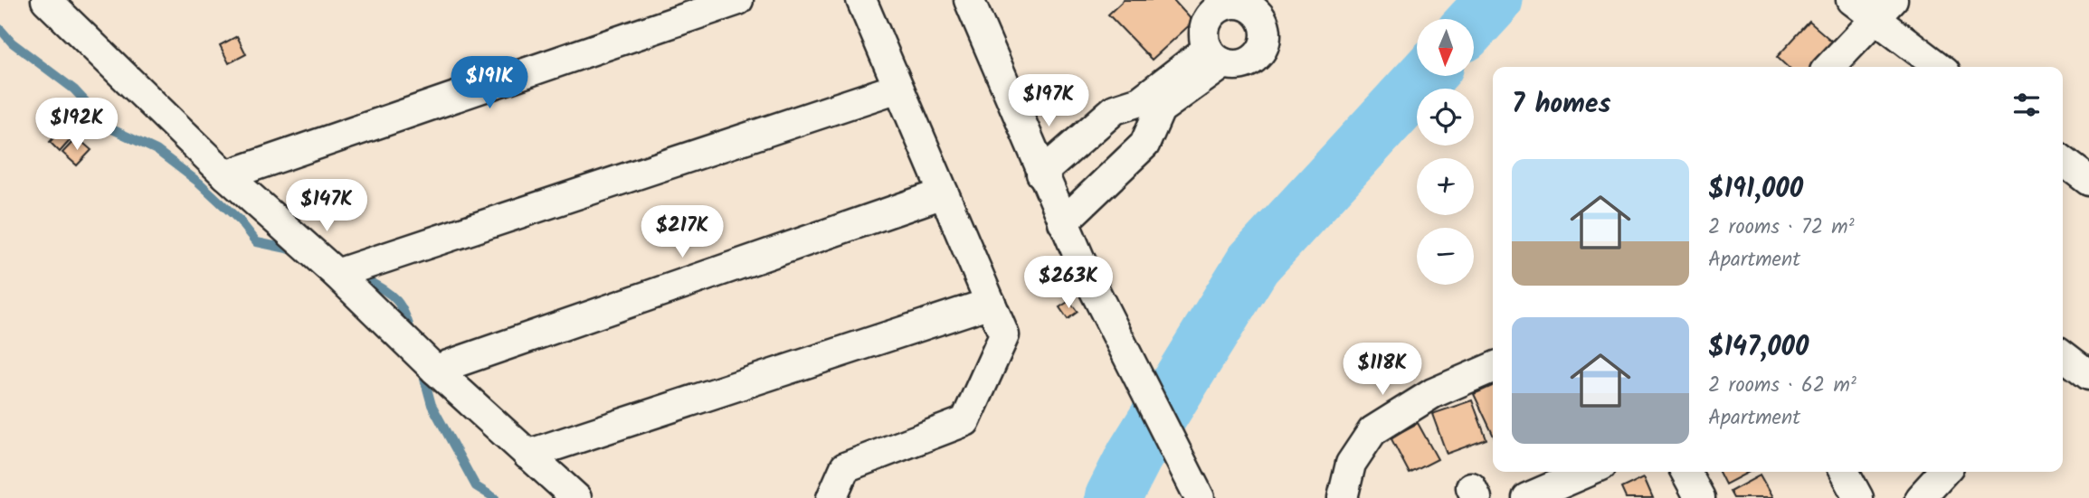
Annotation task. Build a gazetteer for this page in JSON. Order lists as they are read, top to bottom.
{
  "north": "bottom",
  "page": {
    "map_buttons": ["+", "−"],
    "price": [
      "$191K",
      "$197K",
      "$192K",
      "$147K",
      "$217K",
      "$263K",
      "$118K"
    ],
    "heading": "7 homes",
    "list": [
      {
        "name": "$191,000",
        "note": "2 rooms · 72 m² · Apartment"
      },
      {
        "name": "$147,000",
        "note": "2 rooms · 62 m² · Apartment"
      }
    ]
  }
}
